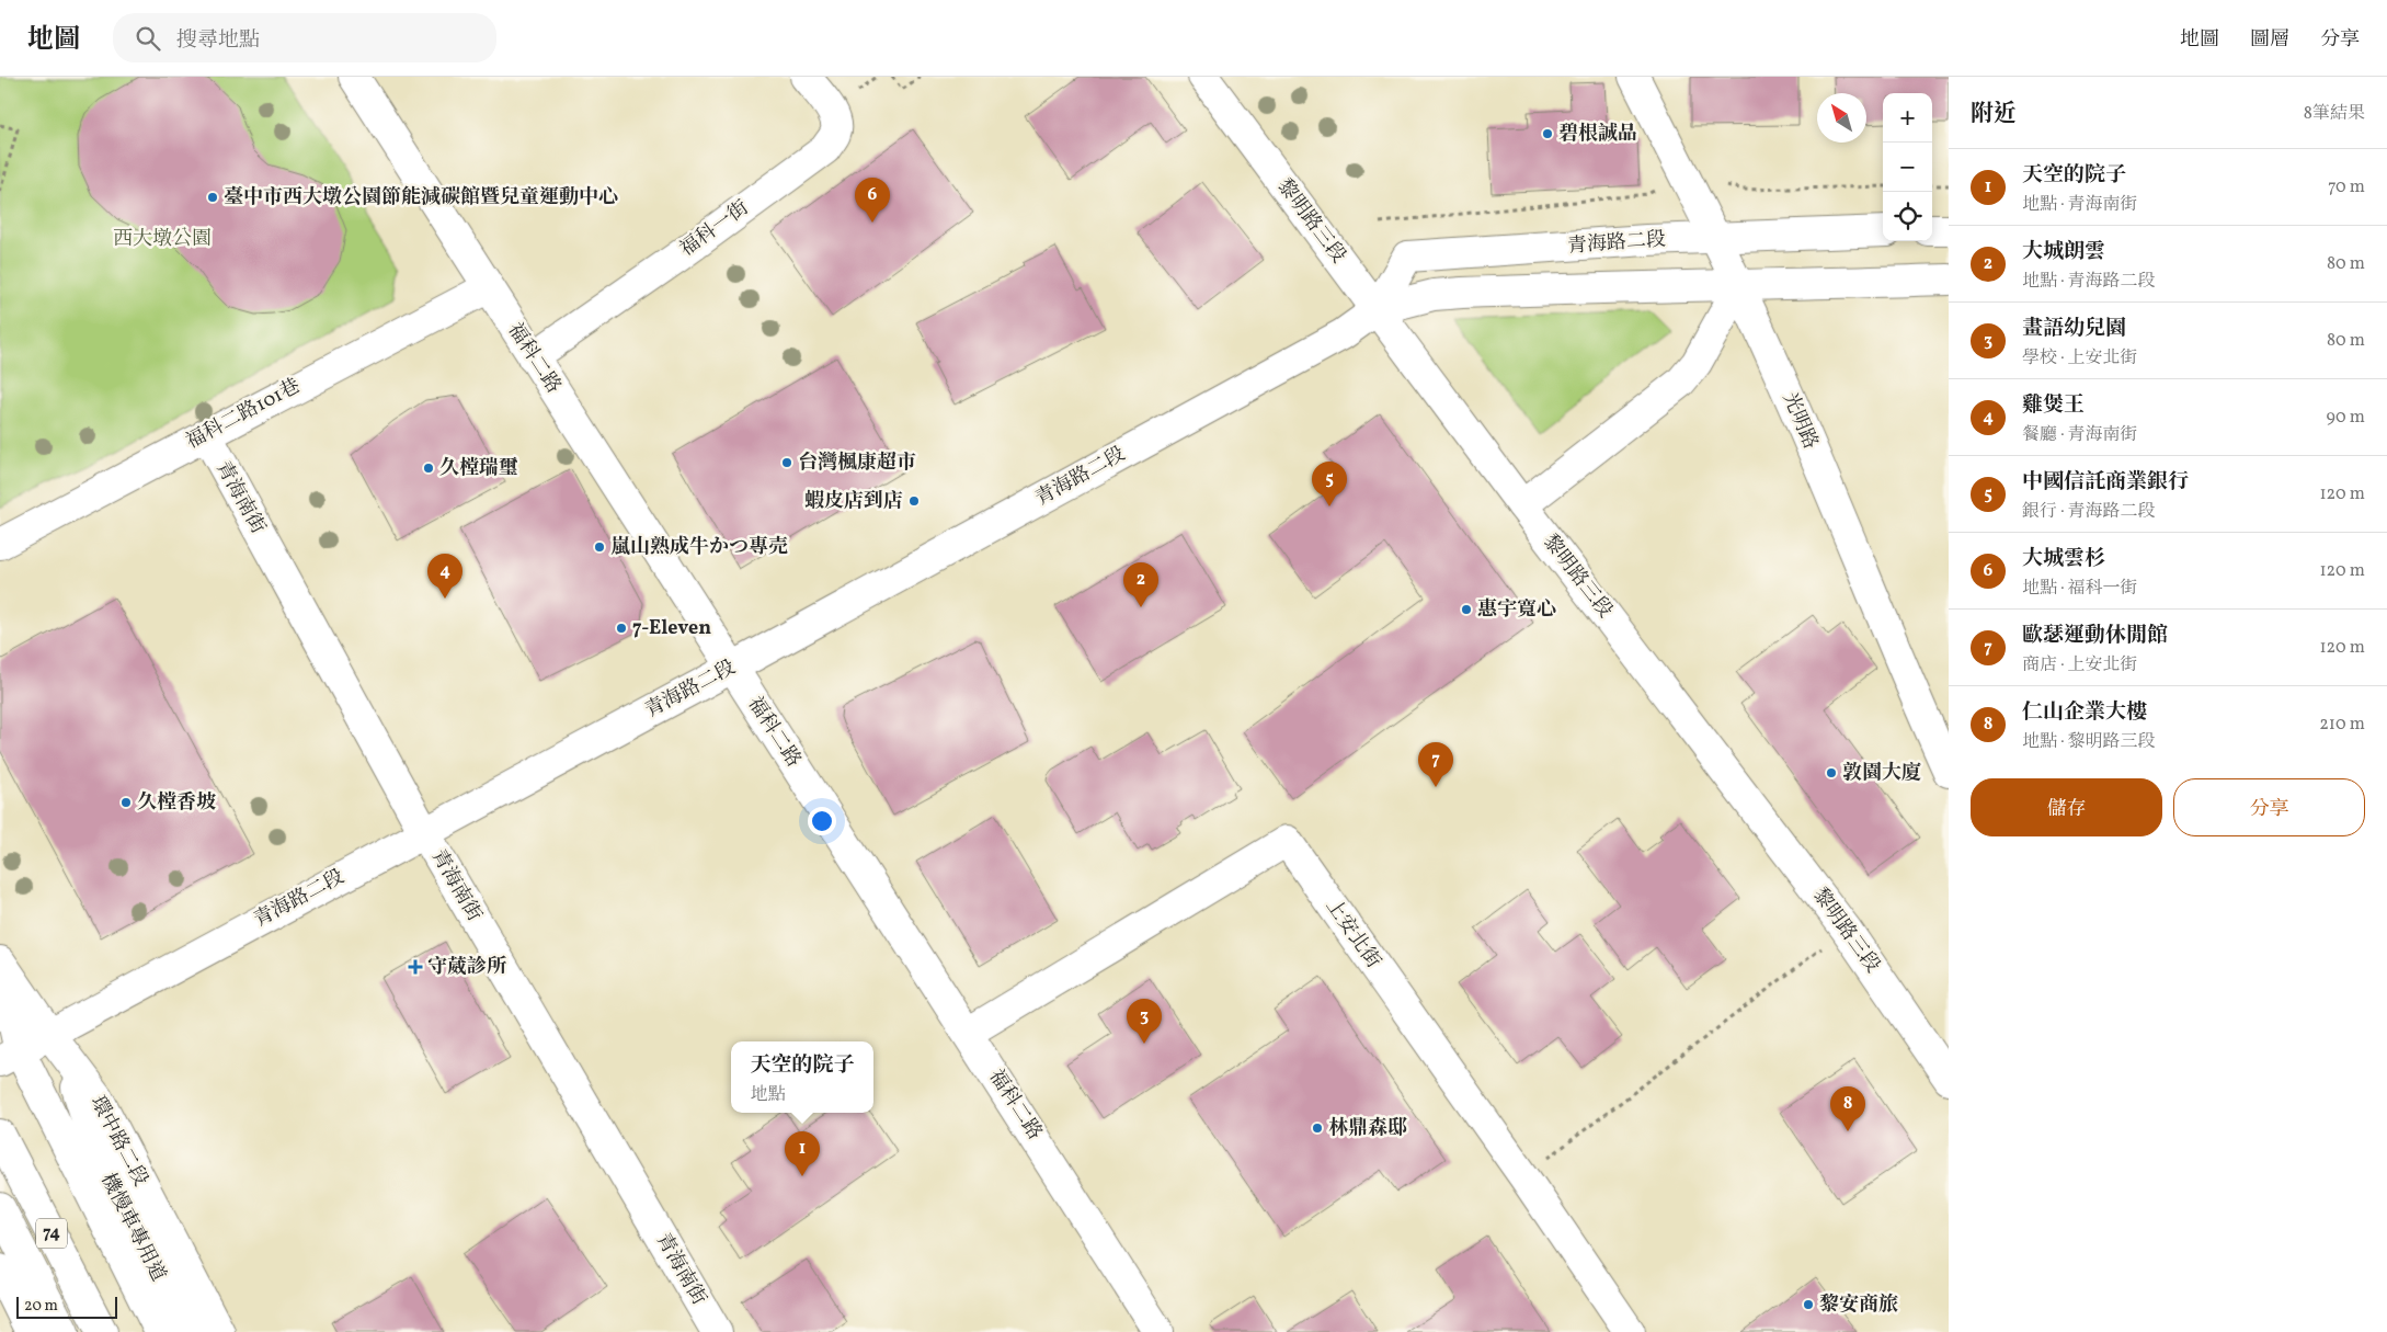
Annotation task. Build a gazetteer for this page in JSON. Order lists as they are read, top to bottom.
{
  "streets": {
    "main road": [
      "黎明路三段",
      "福科一街",
      "青海路二段",
      "福科二路",
      "福科二路101巷",
      "光明路",
      "青海南街",
      "上安北街",
      "環中路二段",
      "機慢車專用道",
      "74"
    ]
  },
  "crossings": [
    ["黎明路三段", "青海路二段"],
    ["福科一街", "福科二路"],
    ["青海路二段", "福科二路"],
    ["青海路二段", "光明路"],
    ["青海路二段", "青海南街"],
    ["青海路二段", "環中路二段"],
    ["福科二路", "福科二路101巷"],
    ["福科二路", "上安北街"],
    ["福科二路101巷", "青海南街"],
    ["環中路二段", "機慢車專用道"]
  ],
  "parks": ["西大墩公園"],
  "places": {
    "other": [
      "碧根誠品",
      "臺中市西大墩公園節能減碳館暨兒童運動中心",
      "台灣楓康超市",
      "久樘瑞璽",
      "蝦皮店到店",
      "嵐山熟成牛かつ專売",
      "惠宇寬心",
      "7-Eleven",
      "敦園大廈",
      "久樘香坡",
      "林鼎森邸",
      "黎安商旅"
    ],
    "health": ["守葳診所"]
  },
  "scale_bar": "20 m",
  "north": "top left",
  "page": {
    "header": "地圖",
    "search": "搜尋地點",
    "nav": ["地圖", "圖層", "分享"],
    "heading": ["附近", "8筆結果"],
    "map_buttons": ["+", "−"],
    "list": [
      {
        "mark": "1",
        "name": "天空的院子",
        "note": "地點 · 青海南街",
        "value": "70 m"
      },
      {
        "mark": "2",
        "name": "大城朗雲",
        "note": "地點 · 青海路二段",
        "value": "80 m"
      },
      {
        "mark": "3",
        "name": "畫語幼兒園",
        "note": "學校 · 上安北街",
        "value": "80 m"
      },
      {
        "mark": "4",
        "name": "雞煲王",
        "note": "餐廳 · 青海南街",
        "value": "90 m"
      },
      {
        "mark": "5",
        "name": "中國信託商業銀行",
        "note": "銀行 · 青海路二段",
        "value": "120 m"
      },
      {
        "mark": "6",
        "name": "大城雲杉",
        "note": "地點 · 福科一街",
        "value": "120 m"
      },
      {
        "mark": "7",
        "name": "歐瑟運動休閒館",
        "note": "商店 · 上安北街",
        "value": "120 m"
      },
      {
        "mark": "8",
        "name": "仁山企業大樓",
        "note": "地點 · 黎明路三段",
        "value": "210 m"
      }
    ],
    "pins": [
      "6",
      "5",
      "4",
      "2",
      "7",
      "3",
      "8",
      "1"
    ],
    "buttons": ["儲存", "分享"],
    "popup": ["天空的院子", "地點"],
    "scale": "20 m"
  }
}
